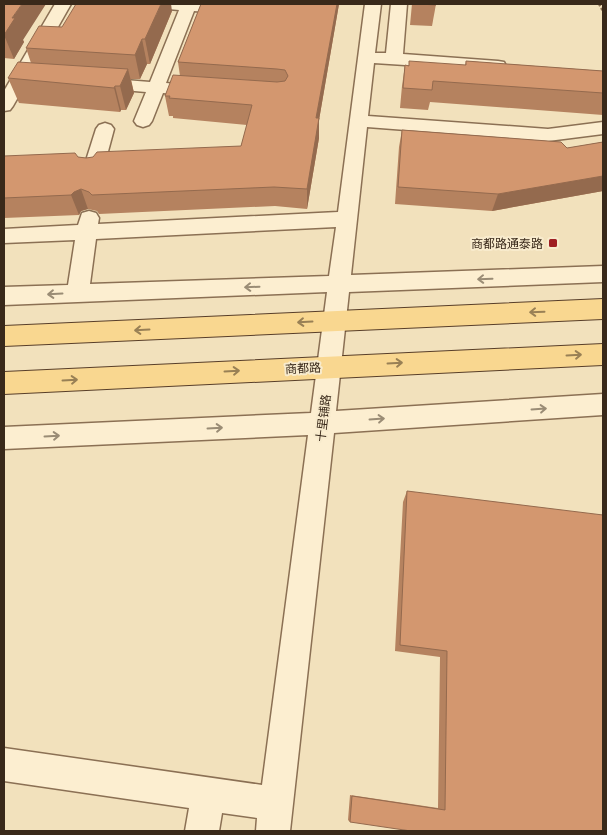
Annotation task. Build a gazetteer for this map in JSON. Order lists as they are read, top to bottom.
{
  "streets": {
    "main road": ["商都路"],
    "street": ["十里铺路"]
  },
  "crossings": [
    ["商都路", "十里铺路"]
  ],
  "places": {
    "transit": ["商都路通泰路"]
  }
}
